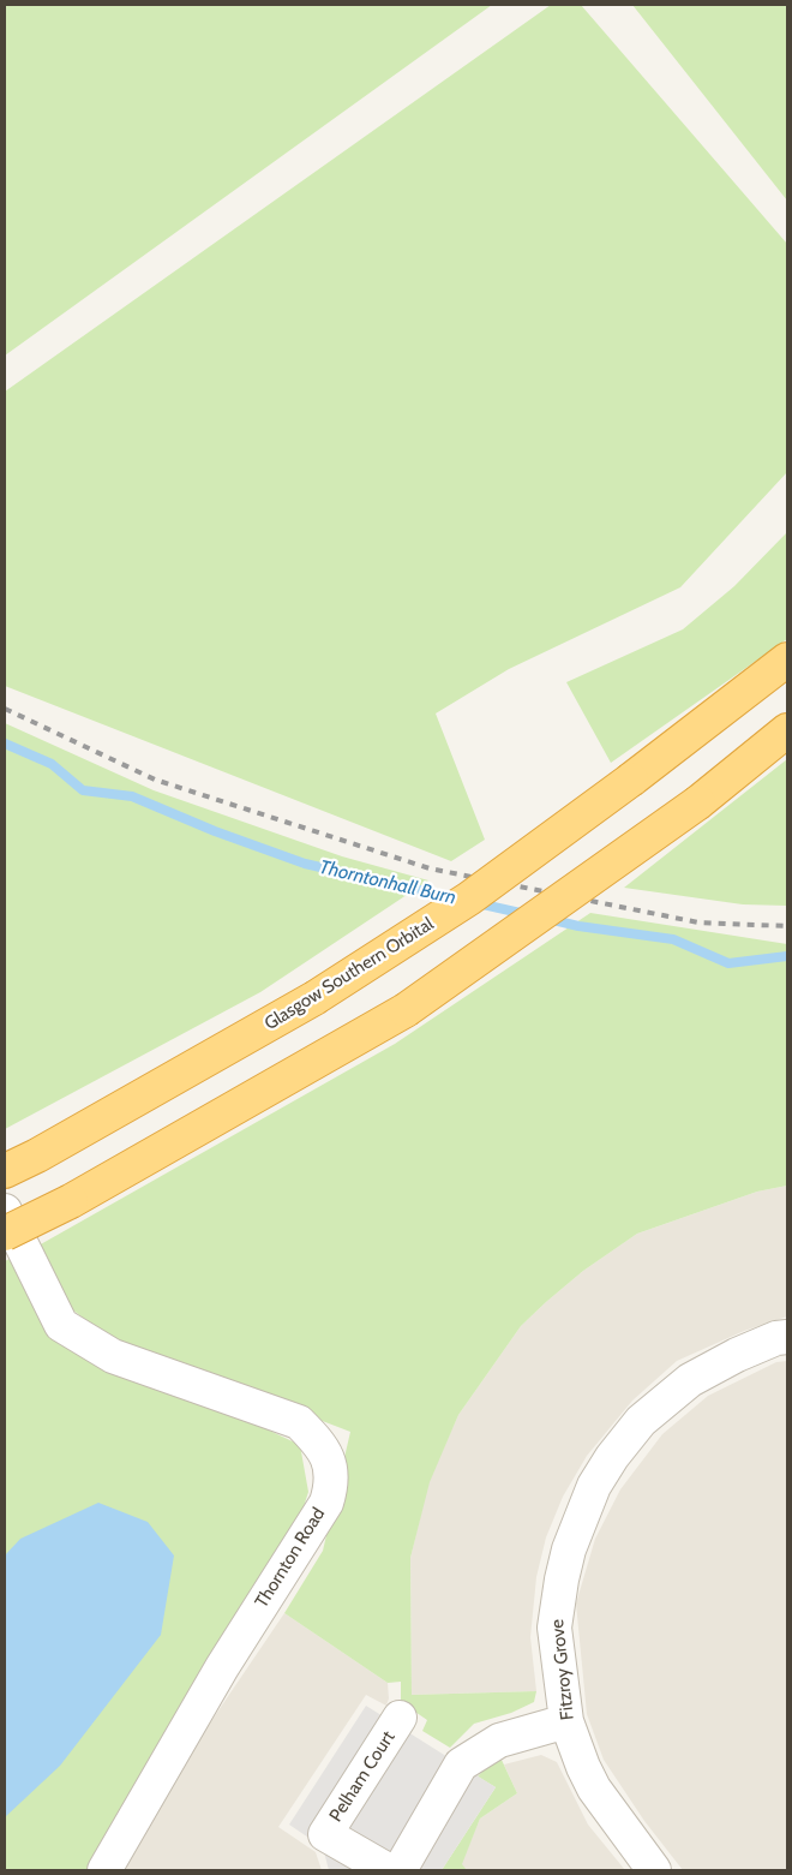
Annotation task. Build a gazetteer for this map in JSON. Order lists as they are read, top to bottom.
{
  "streets": {
    "highway": ["Glasgow Southern Orbital"],
    "street": ["Thornton Road", "Fitzroy Grove", "Pelham Court"]
  },
  "water": ["Thorntonhall Burn"]
}
